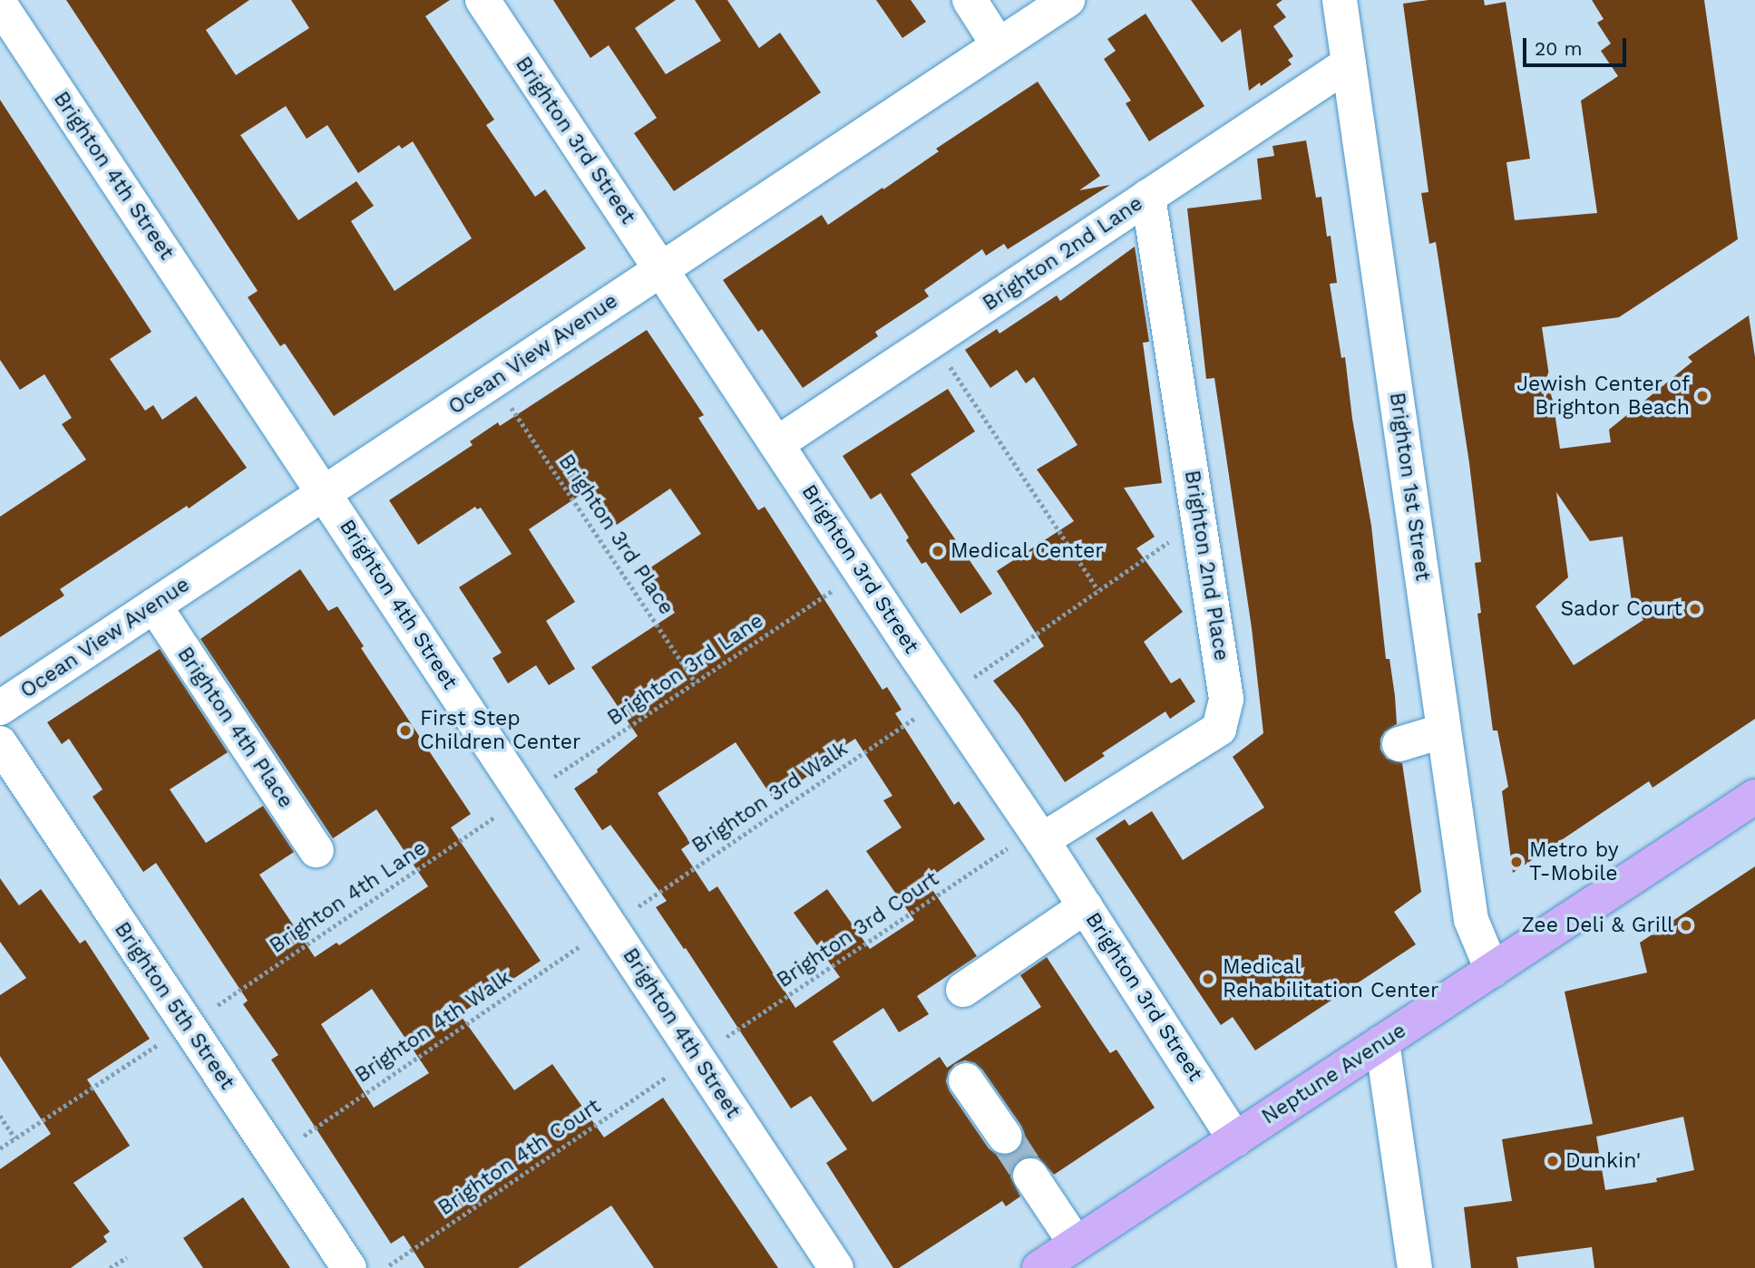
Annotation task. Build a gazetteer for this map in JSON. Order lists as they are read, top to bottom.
{
  "streets": {
    "main road": ["Neptune Avenue"],
    "street": [
      "Brighton 3rd Street",
      "Brighton 4th Street",
      "Brighton 2nd Lane",
      "Ocean View Avenue",
      "Brighton 1st Street",
      "Brighton 2nd Place",
      "Brighton 4th Place",
      "Brighton 5th Street"
    ],
    "path": [
      "Brighton 3rd Place",
      "Brighton 3rd Lane",
      "Brighton 3rd Walk",
      "Brighton 4th Lane",
      "Brighton 3rd Court",
      "Brighton 4th Walk",
      "Brighton 4th Court"
    ]
  },
  "crossings": [
    ["Brighton 3rd Street", "Brighton 2nd Lane"],
    ["Brighton 3rd Street", "Ocean View Avenue"],
    ["Brighton 3rd Street", "Brighton 2nd Place"],
    ["Brighton 3rd Street", "Neptune Avenue"],
    ["Brighton 4th Street", "Ocean View Avenue"],
    ["Brighton 2nd Lane", "Brighton 1st Street"],
    ["Brighton 2nd Lane", "Brighton 2nd Place"],
    ["Ocean View Avenue", "Brighton 4th Place"],
    ["Brighton 1st Street", "Neptune Avenue"],
    ["Brighton 3rd Place", "Brighton 3rd Lane"]
  ],
  "places": [
    "Jewish Center of Brighton Beach",
    "Medical Center",
    "Sador Court",
    "First Step Children Center",
    "Metro by T-Mobile",
    "Zee Deli & Grill",
    "Medical Rehabilitation Center",
    "Dunkin'"
  ],
  "scale_bar": "20 m"
}
